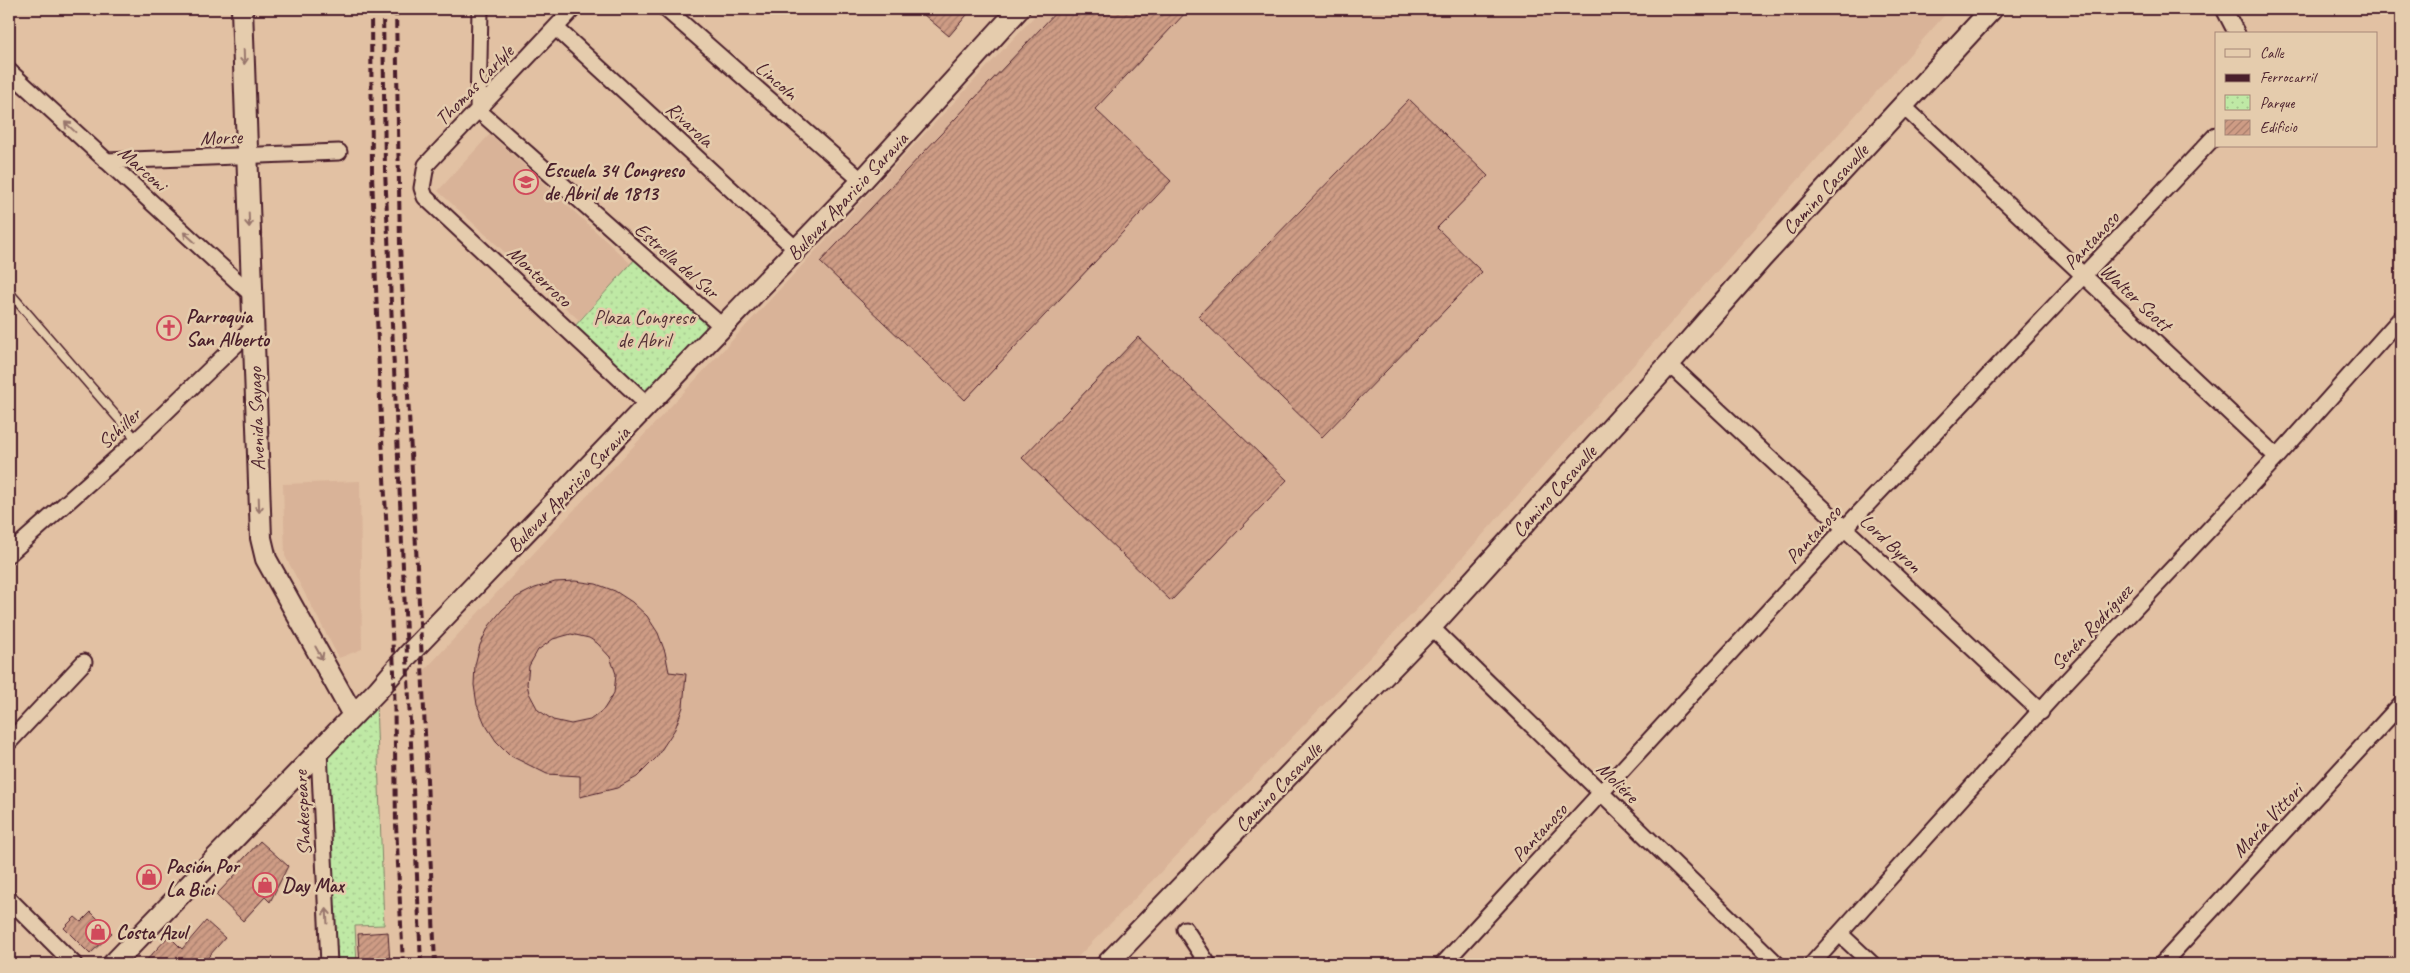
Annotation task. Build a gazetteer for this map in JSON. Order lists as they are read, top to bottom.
{
  "streets": {
    "street": [
      "Lincoln",
      "Thomas Carlyle",
      "Rivarola",
      "Morse",
      "Marconi",
      "Camino Casavalle",
      "Bulevar Aparicio Saravia",
      "Pantanoso",
      "Estrella del Sur",
      "Monterroso",
      "Walter Scott",
      "Avenida Sayago",
      "Schiller",
      "Lord Byron",
      "Senén Rodríguez",
      "Moliére",
      "Shakespeare",
      "María Vittori"
    ]
  },
  "crossings": [
    ["Lincoln", "Bulevar Aparicio Saravia"],
    ["Thomas Carlyle", "Rivarola"],
    ["Thomas Carlyle", "Estrella del Sur"],
    ["Thomas Carlyle", "Monterroso"],
    ["Rivarola", "Bulevar Aparicio Saravia"],
    ["Morse", "Marconi"],
    ["Morse", "Avenida Sayago"],
    ["Marconi", "Avenida Sayago"],
    ["Camino Casavalle", "Walter Scott"],
    ["Camino Casavalle", "Lord Byron"],
    ["Camino Casavalle", "Moliére"],
    ["Bulevar Aparicio Saravia", "Estrella del Sur"],
    ["Bulevar Aparicio Saravia", "Monterroso"],
    ["Bulevar Aparicio Saravia", "Avenida Sayago"],
    ["Bulevar Aparicio Saravia", "Shakespeare"],
    ["Pantanoso", "Walter Scott"],
    ["Pantanoso", "Lord Byron"],
    ["Pantanoso", "Moliére"],
    ["Walter Scott", "Senén Rodríguez"],
    ["Avenida Sayago", "Schiller"],
    ["Lord Byron", "Senén Rodríguez"]
  ],
  "one_way": ["Marconi", "Avenida Sayago", "Shakespeare"],
  "parks": ["Plaza Congreso de Abril"],
  "places": {
    "school or university": ["Escuela 34 Congreso de Abril de 1813"],
    "church": ["Parroquia San Alberto"],
    "shop": ["Pasión Por La Bici", "Day Max", "Costa Azul"]
  },
  "legend": [
    "Calle",
    "Ferrocarril",
    "Parque",
    "Edificio"
  ]
}
